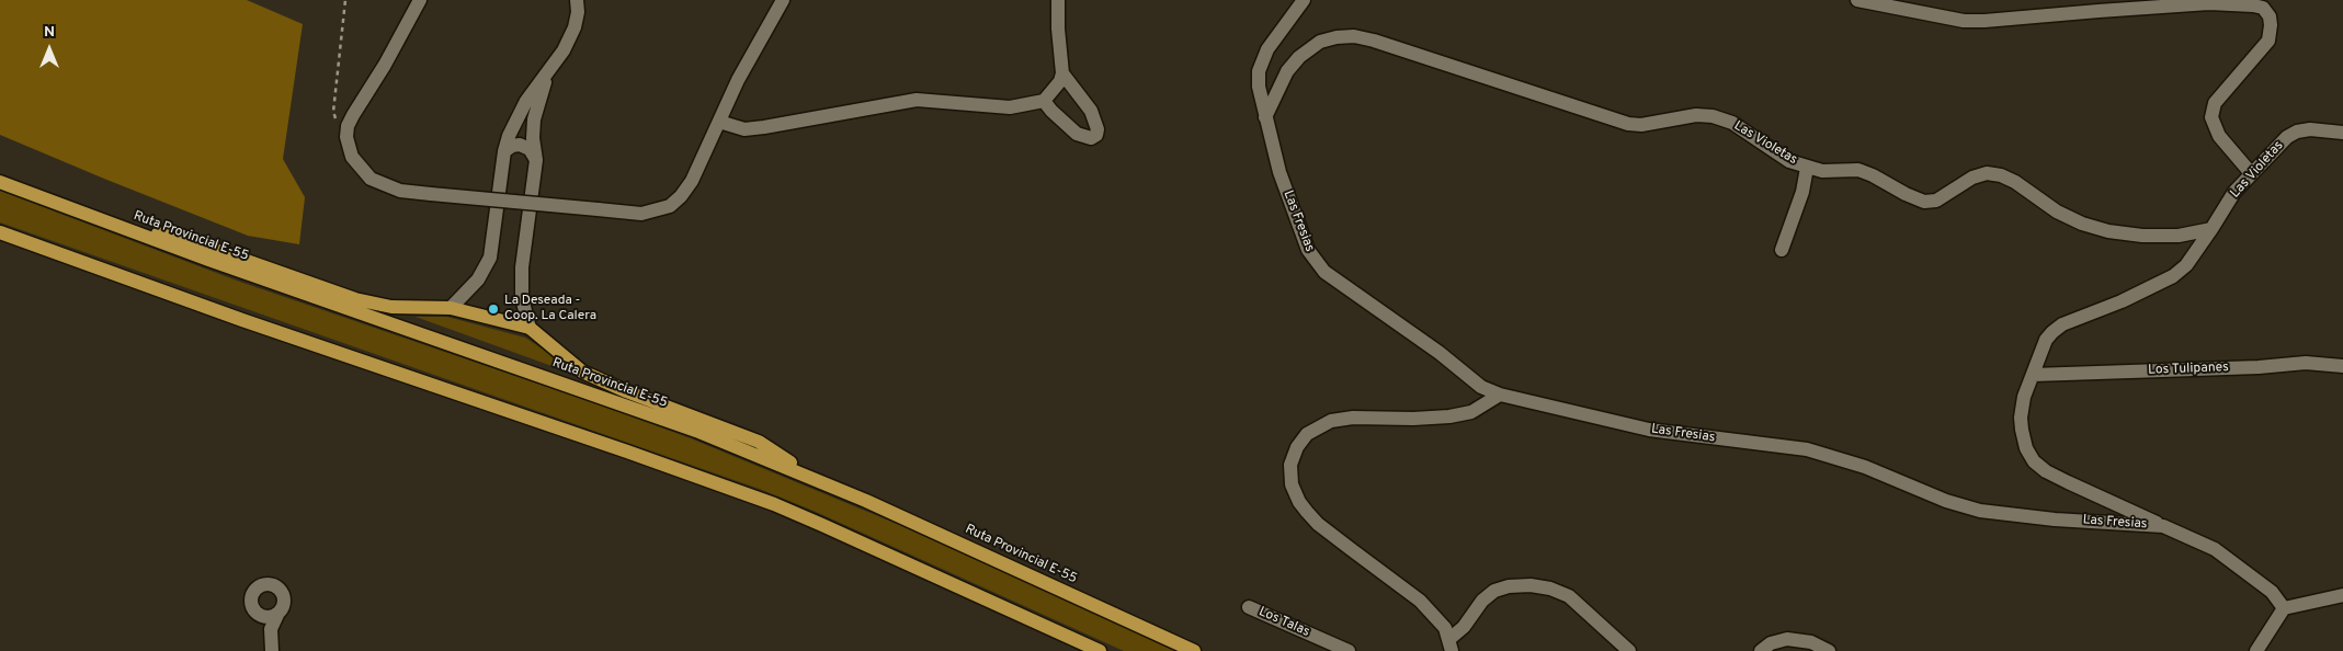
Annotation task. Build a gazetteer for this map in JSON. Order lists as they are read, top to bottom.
{
  "streets": {
    "main road": ["Ruta Provincial E-55"],
    "street": [
      "Las Violetas",
      "Las Fresias",
      "Los Tulipanes",
      "Los Talas"
    ]
  },
  "crossings": [
    ["Las Violetas", "Las Fresias"]
  ],
  "places": ["La Deseada - Coop. La Calera"],
  "north": "top"
}
